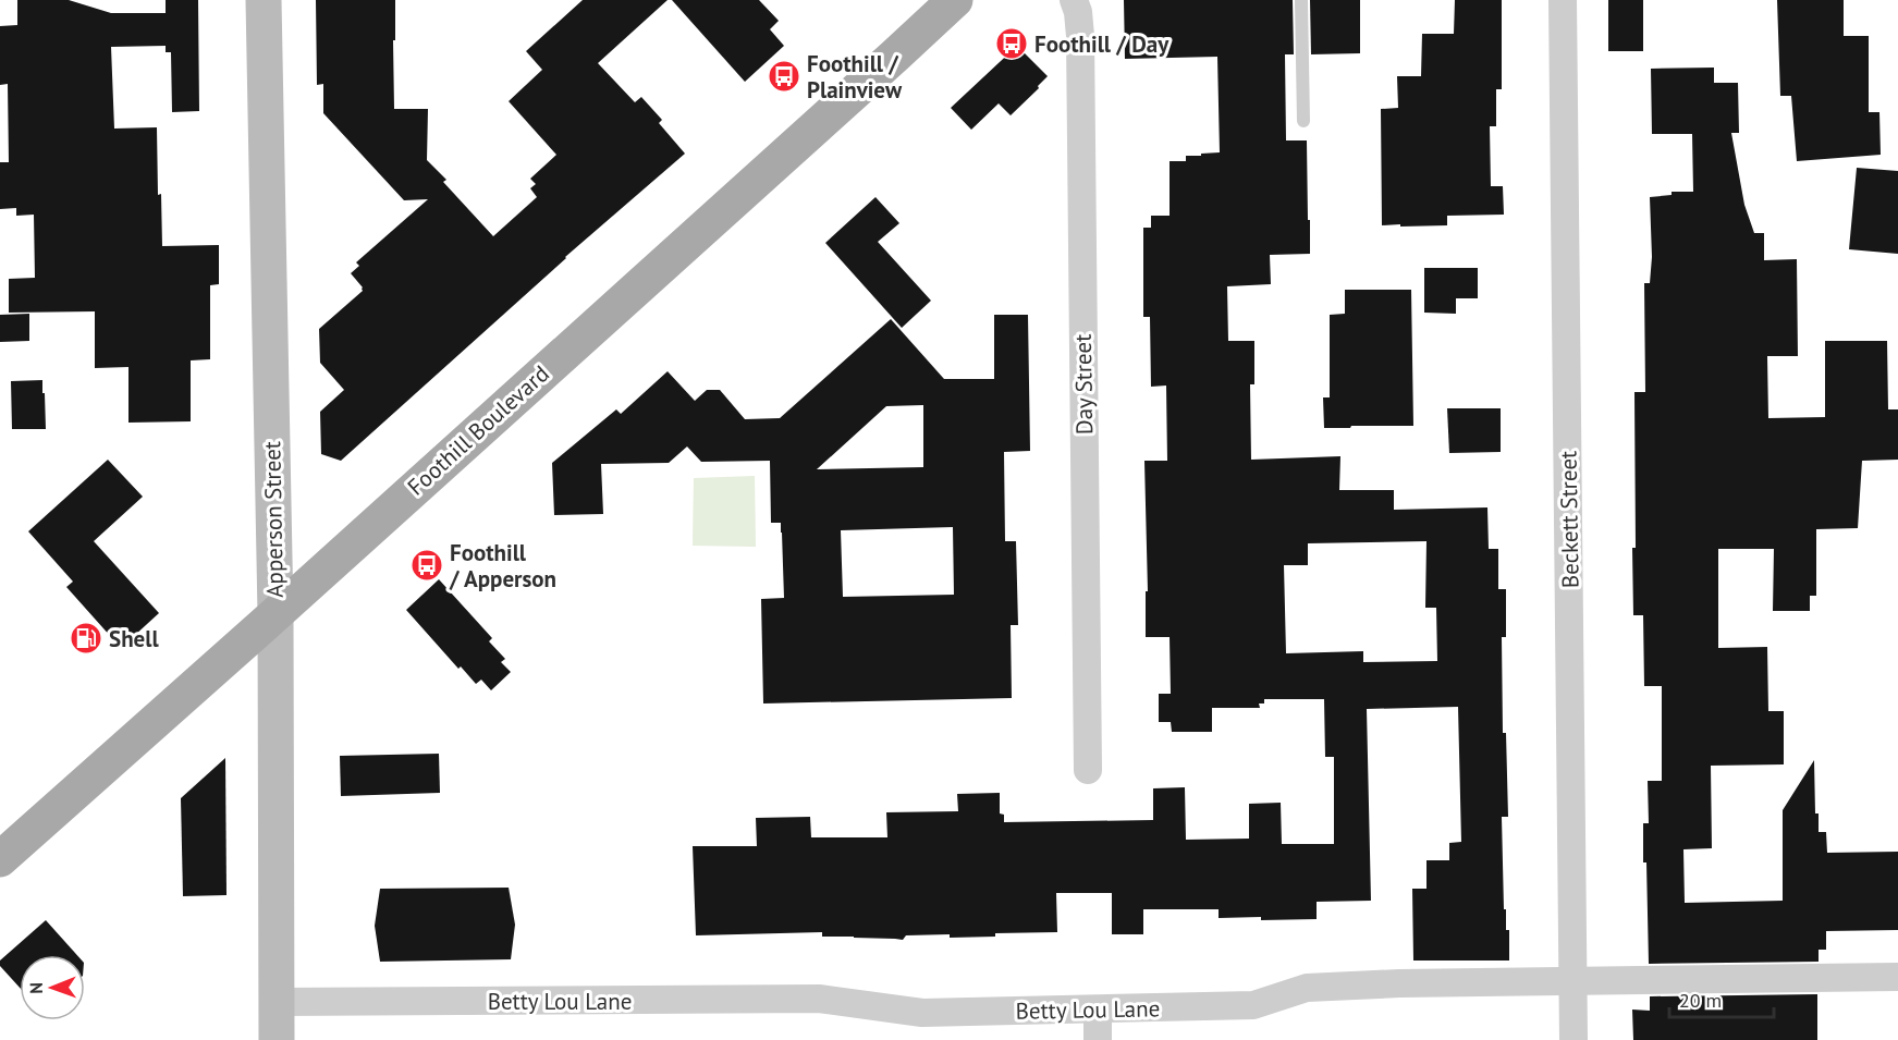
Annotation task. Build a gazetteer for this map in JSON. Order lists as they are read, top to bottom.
{
  "streets": {
    "main road": ["Foothill Boulevard", "Apperson Street"],
    "street": ["Day Street", "Beckett Street", "Betty Lou Lane"]
  },
  "crossings": [
    ["Foothill Boulevard", "Apperson Street"],
    ["Apperson Street", "Betty Lou Lane"],
    ["Beckett Street", "Betty Lou Lane"]
  ],
  "places": {
    "bus stop": ["Foothill / Day", "Foothill / Plainview", "Foothill / Apperson"],
    "fuel station": ["Shell"]
  },
  "scale_bar": "20 m",
  "north": "left"
}
